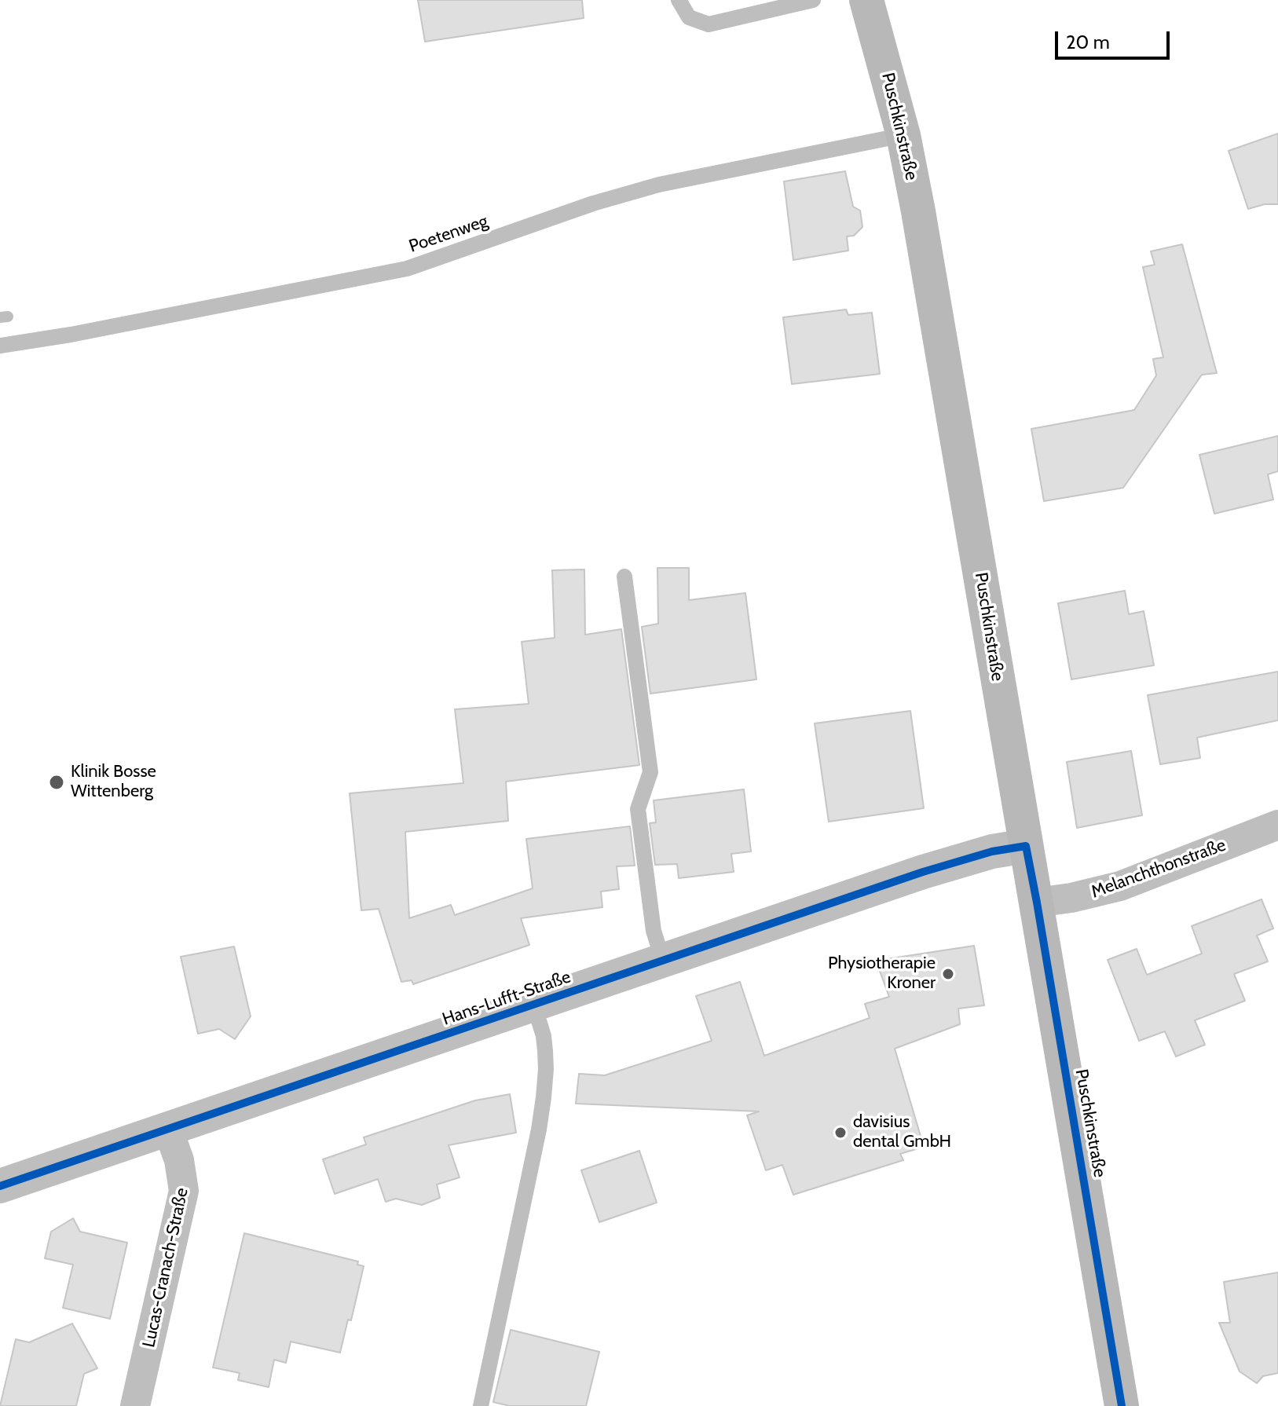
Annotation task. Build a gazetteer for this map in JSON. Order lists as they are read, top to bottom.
{
  "streets": {
    "main road": ["Puschkinstraße"],
    "street": ["Melanchthonstraße", "Hans-Lufft-Straße", "Lucas-Cranach-Straße"],
    "lane": ["Poetenweg"]
  },
  "crossings": [
    ["Puschkinstraße", "Poetenweg"],
    ["Puschkinstraße", "Melanchthonstraße"],
    ["Puschkinstraße", "Hans-Lufft-Straße"],
    ["Hans-Lufft-Straße", "Lucas-Cranach-Straße"]
  ],
  "places": ["Klinik Bosse Wittenberg", "Physiotherapie Kroner", "davisius dental GmbH"],
  "scale_bar": "20 m"
}
